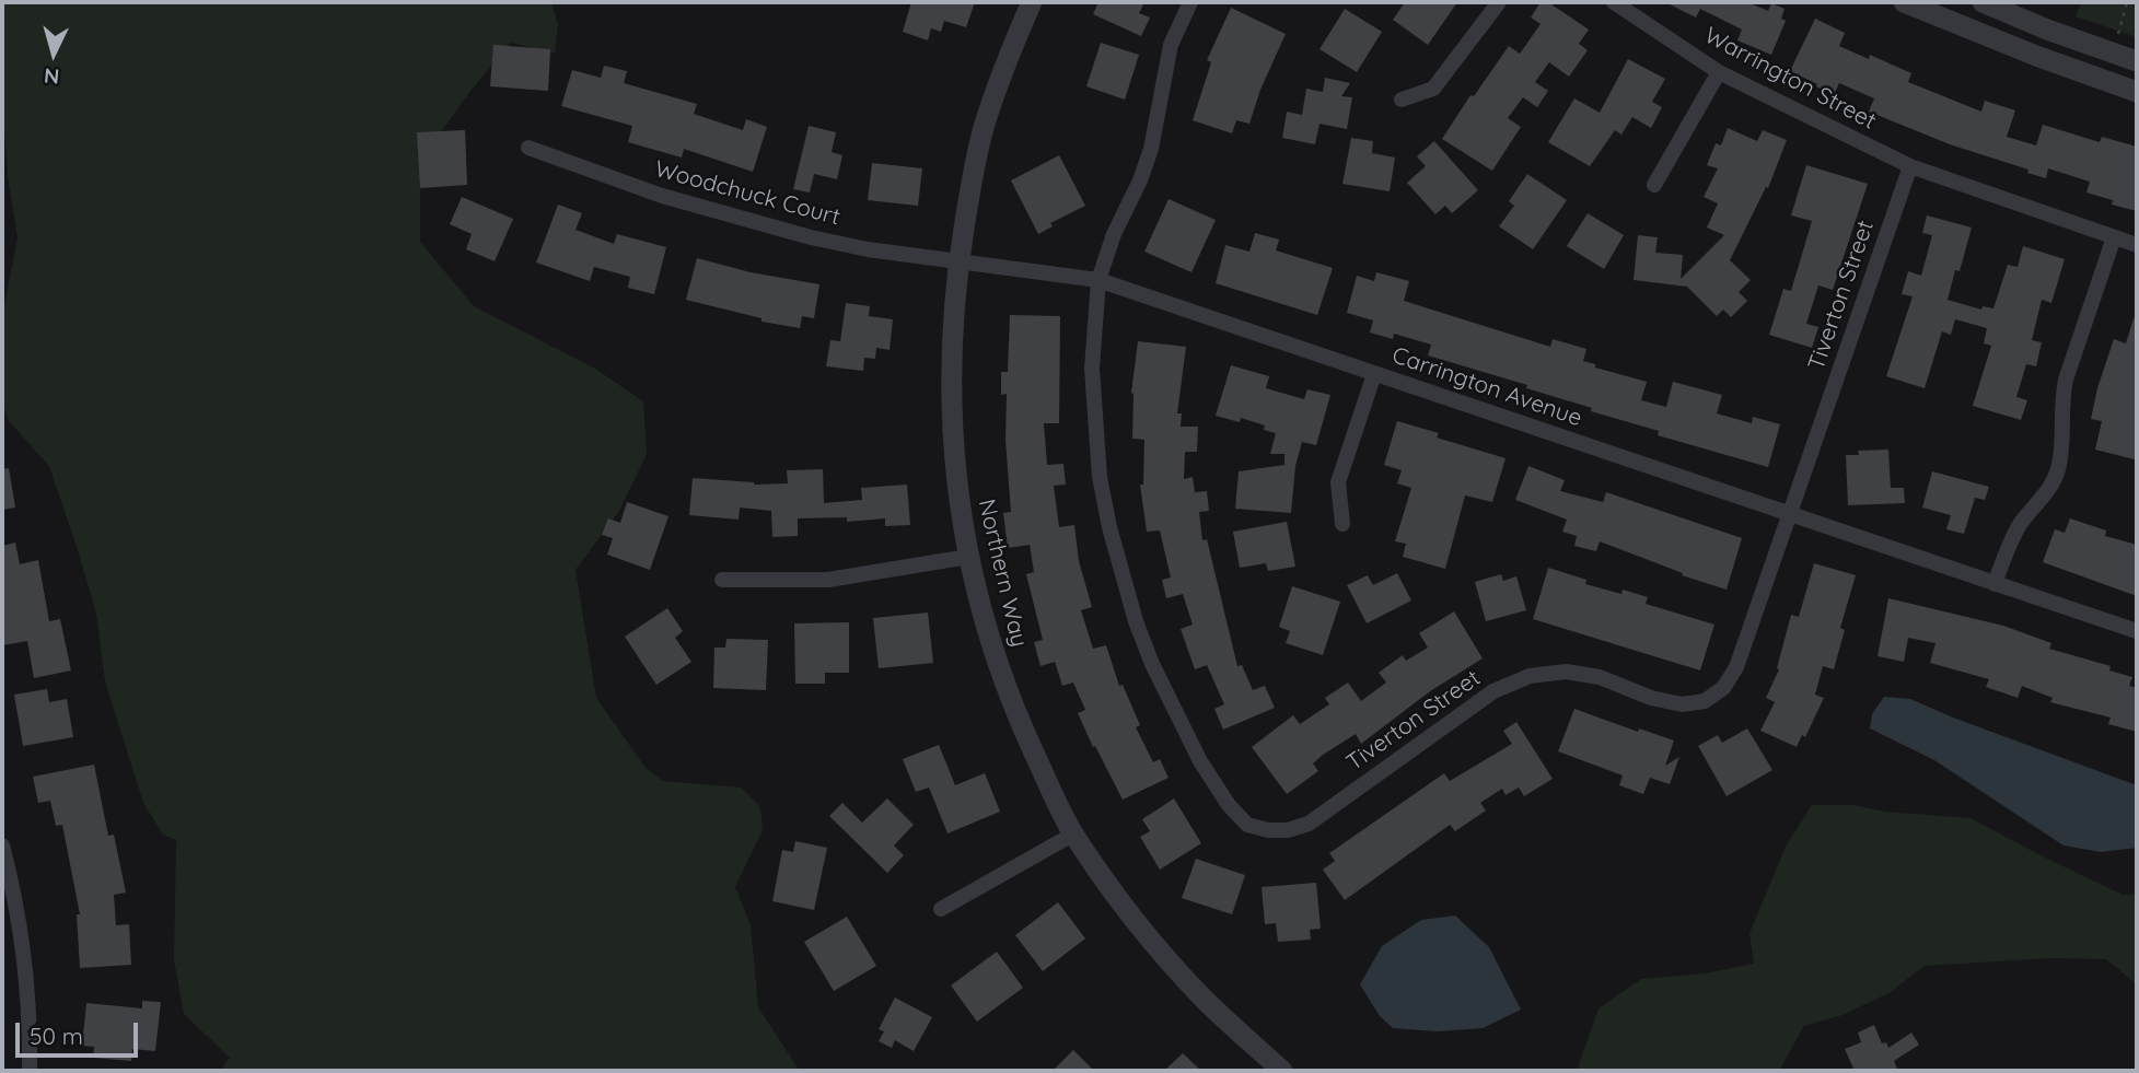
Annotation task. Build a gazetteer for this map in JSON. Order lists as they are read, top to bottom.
{
  "streets": {
    "street": [
      "Warrington Street",
      "Woodchuck Court",
      "Tiverton Street",
      "Carrington Avenue",
      "Northern Way"
    ]
  },
  "crossings": [
    ["Warrington Street", "Tiverton Street"],
    ["Woodchuck Court", "Carrington Avenue"],
    ["Woodchuck Court", "Northern Way"],
    ["Tiverton Street", "Carrington Avenue"],
    ["Carrington Avenue", "Northern Way"]
  ],
  "scale_bar": "50 m",
  "north": "bottom"
}
